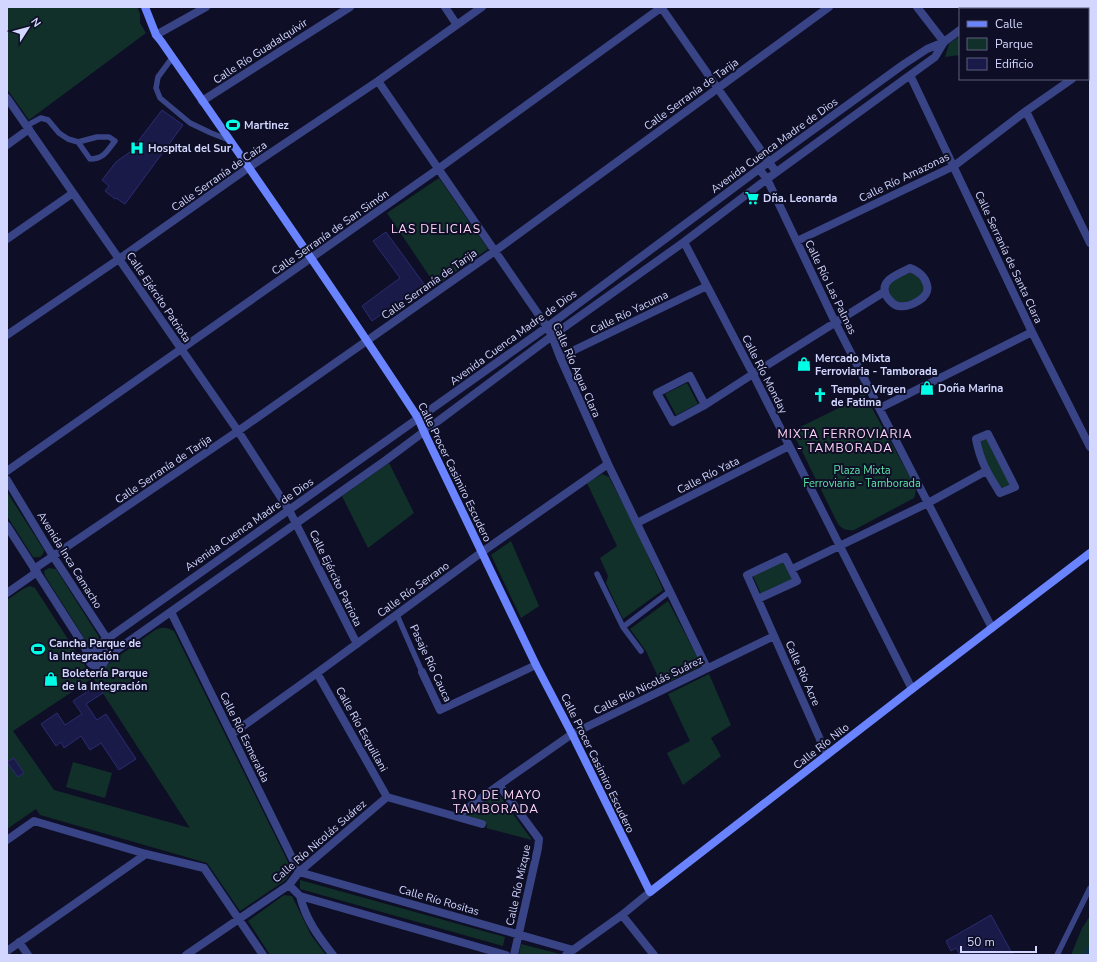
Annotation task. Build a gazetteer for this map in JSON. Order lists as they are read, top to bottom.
{
  "streets": {
    "main road": ["Calle Procer Casimiro Escudero", "Calle Río Nilo"],
    "street": [
      "Calle Río Guadalquivir",
      "Calle Serranía de Tarija",
      "Avenida Cuenca Madre de Dios",
      "Calle Serranía de Caiza",
      "Calle Río Amazonas",
      "Calle Serranía de San Simón",
      "Calle Serranía de Santa Clara",
      "Calle Río Las Palmas",
      "Calle Ejército Patriota",
      "Calle Río Yacuma",
      "Calle Río Agua Clara",
      "Calle Río Monday",
      "Calle Río Yata",
      "Avenida Inca Camacho",
      "Calle Río Serrano",
      "Pasaje Río Cauca",
      "Calle Río Acre",
      "Calle Río Nicolás Suárez",
      "Calle Río Esquillani",
      "Calle Río Esmeralda",
      "Calle Río Mizque",
      "Calle Río Rositas"
    ]
  },
  "crossings": [
    ["Calle Río Guadalquivir", "Calle Procer Casimiro Escudero"],
    ["Calle Serranía de Tarija", "Calle Ejército Patriota"],
    ["Calle Serranía de Tarija", "Calle Río Agua Clara"],
    ["Calle Serranía de Tarija", "Calle Procer Casimiro Escudero"],
    ["Calle Serranía de Tarija", "Avenida Inca Camacho"],
    ["Avenida Cuenca Madre de Dios", "Calle Serranía de Santa Clara"],
    ["Avenida Cuenca Madre de Dios", "Calle Río Las Palmas"],
    ["Avenida Cuenca Madre de Dios", "Calle Ejército Patriota"],
    ["Avenida Cuenca Madre de Dios", "Calle Río Agua Clara"],
    ["Avenida Cuenca Madre de Dios", "Calle Río Monday"],
    ["Avenida Cuenca Madre de Dios", "Calle Procer Casimiro Escudero"],
    ["Avenida Cuenca Madre de Dios", "Avenida Inca Camacho"],
    ["Avenida Cuenca Madre de Dios", "Calle Río Esmeralda"],
    ["Calle Serranía de Caiza", "Calle Ejército Patriota"],
    ["Calle Serranía de Caiza", "Calle Río Agua Clara"],
    ["Calle Serranía de Caiza", "Calle Procer Casimiro Escudero"],
    ["Calle Río Amazonas", "Calle Serranía de Santa Clara"],
    ["Calle Río Amazonas", "Calle Río Las Palmas"],
    ["Calle Serranía de San Simón", "Calle Ejército Patriota"],
    ["Calle Serranía de San Simón", "Calle Río Agua Clara"],
    ["Calle Serranía de San Simón", "Calle Procer Casimiro Escudero"],
    ["Calle Río Las Palmas", "Calle Río Nilo"],
    ["Calle Ejército Patriota", "Calle Río Serrano"],
    ["Calle Río Yacuma", "Calle Río Agua Clara"],
    ["Calle Río Yacuma", "Calle Río Monday"],
    ["Calle Río Agua Clara", "Calle Río Yata"],
    ["Calle Río Agua Clara", "Calle Río Serrano"],
    ["Calle Río Agua Clara", "Calle Río Nicolás Suárez"],
    ["Calle Río Monday", "Calle Río Yata"],
    ["Calle Río Monday", "Calle Río Nilo"],
    ["Calle Procer Casimiro Escudero", "Calle Río Serrano"],
    ["Calle Procer Casimiro Escudero", "Pasaje Río Cauca"],
    ["Calle Procer Casimiro Escudero", "Calle Río Nicolás Suárez"],
    ["Calle Procer Casimiro Escudero", "Calle Río Nilo"],
    ["Calle Río Serrano", "Pasaje Río Cauca"],
    ["Calle Río Serrano", "Calle Río Esquillani"],
    ["Calle Río Serrano", "Calle Río Esmeralda"],
    ["Calle Río Acre", "Calle Río Nicolás Suárez"],
    ["Calle Río Acre", "Calle Río Nilo"],
    ["Calle Río Nicolás Suárez", "Calle Río Esquillani"],
    ["Calle Río Nicolás Suárez", "Calle Río Esmeralda"],
    ["Calle Río Nicolás Suárez", "Calle Río Mizque"],
    ["Calle Río Nicolás Suárez", "Calle Río Rositas"],
    ["Calle Río Esmeralda", "Calle Río Rositas"],
    ["Calle Río Nilo", "Calle Río Rositas"],
    ["Calle Río Mizque", "Calle Río Rositas"]
  ],
  "districts": ["LAS DELICIAS", "MIXTA FERROVIARIA - TAMBORADA", "1RO DE MAYO TAMBORADA"],
  "parks": ["Plaza Mixta Ferroviaria - Tamborada"],
  "places": {
    "sports": ["Martinez", "Cancha Parque de la Integración"],
    "hospital": ["Hospital del Sur"],
    "supermarket": ["Dña. Leonarda"],
    "shop": ["Mercado Mixta Ferroviaria - Tamborada", "Doña Marina", "Boletería Parque de la Integración"],
    "church": ["Templo Virgen de Fatima"]
  },
  "legend": ["Calle", "Parque", "Edificio"],
  "scale_bar": "50 m",
  "north": "top right"
}
